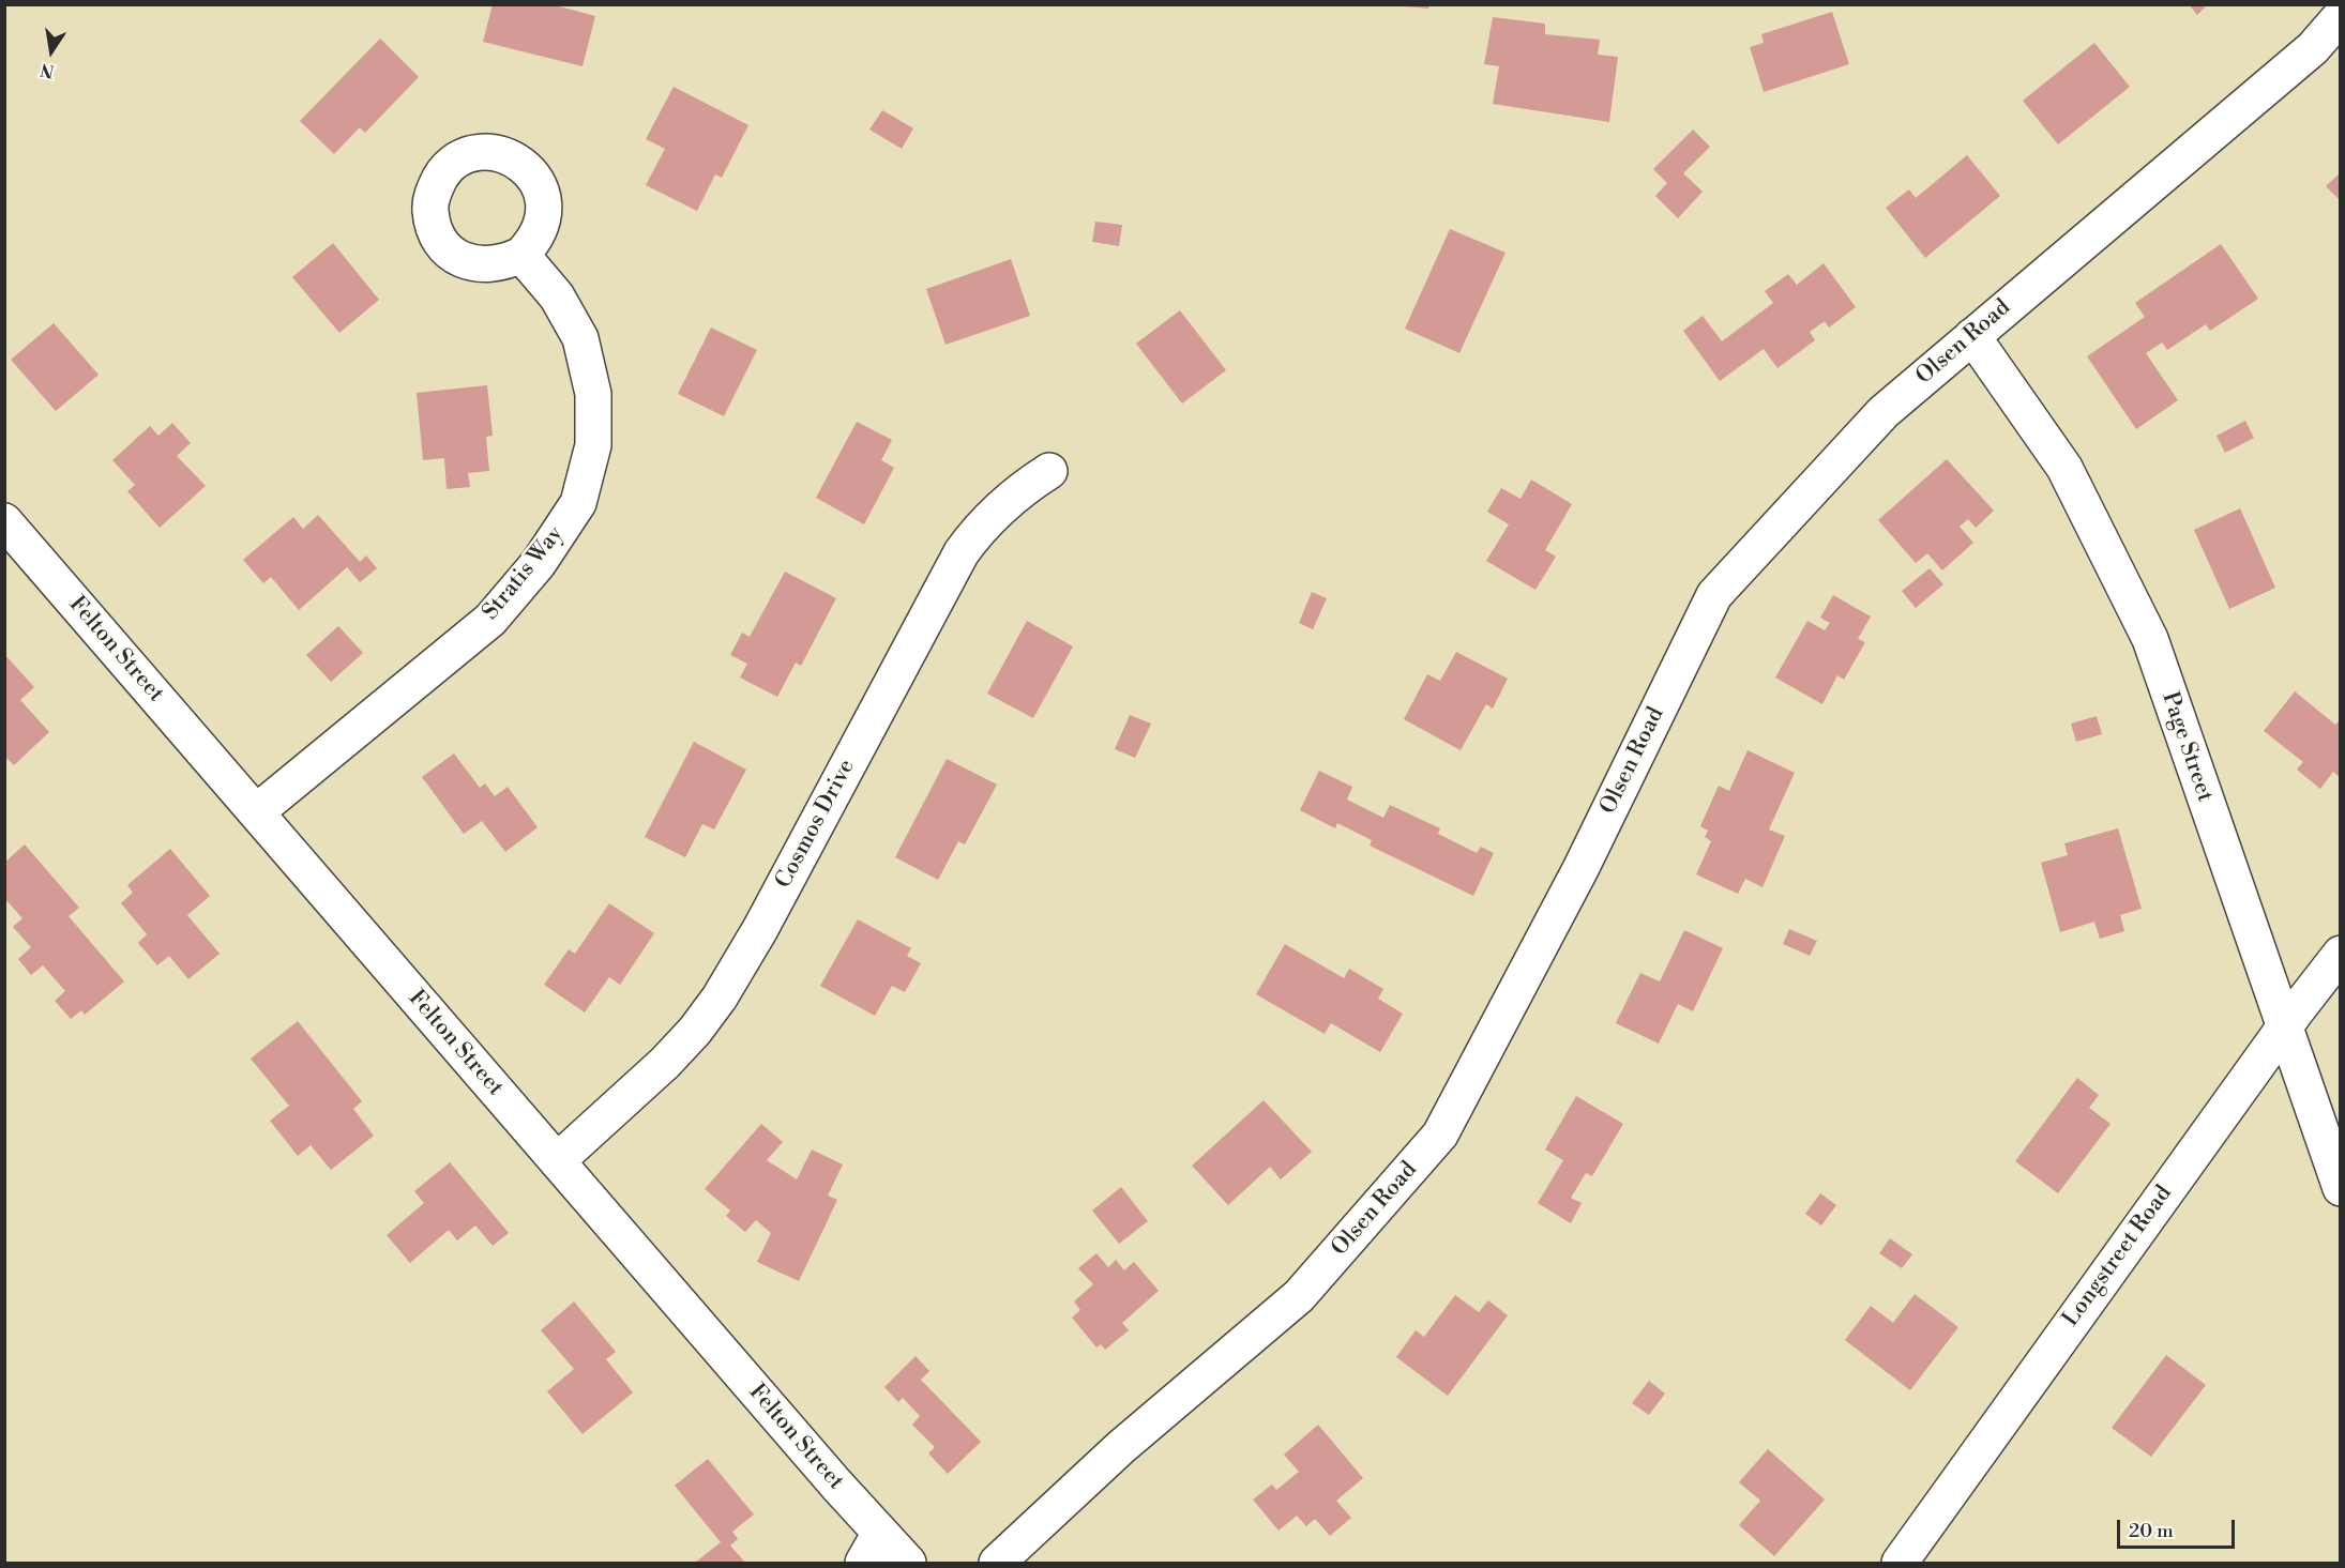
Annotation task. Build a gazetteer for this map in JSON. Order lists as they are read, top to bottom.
{
  "streets": {
    "street": [
      "Olsen Road",
      "Stratis Way",
      "Felton Street",
      "Page Street",
      "Cosmos Drive",
      "Longstreet Road"
    ]
  },
  "crossings": [
    ["Olsen Road", "Page Street"],
    ["Stratis Way", "Felton Street"],
    ["Felton Street", "Cosmos Drive"],
    ["Page Street", "Longstreet Road"]
  ],
  "scale_bar": "20 m",
  "north": "bottom"
}
